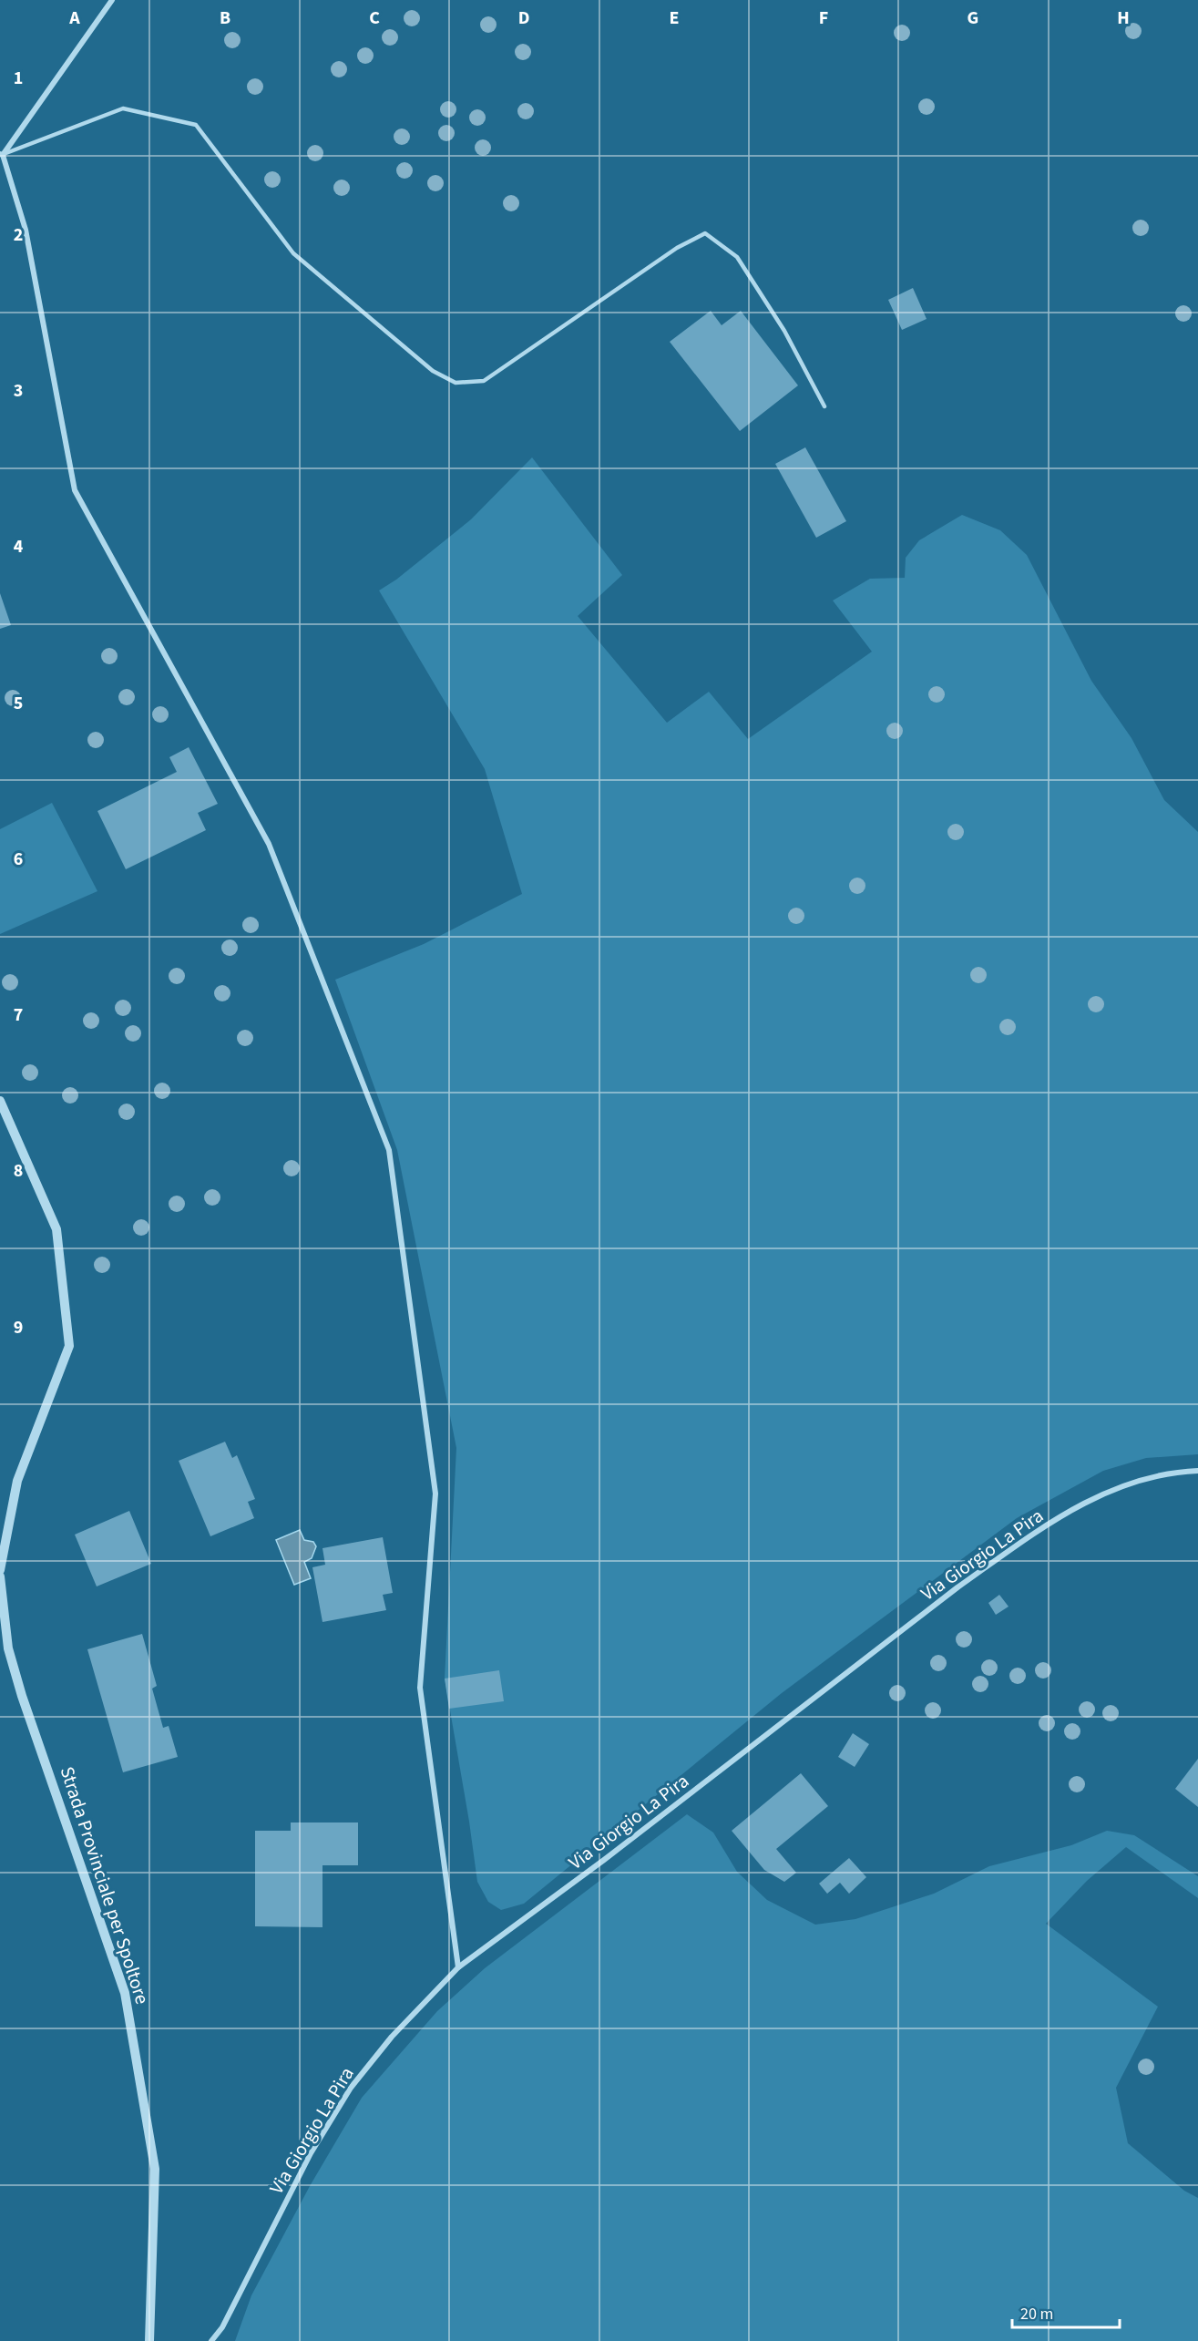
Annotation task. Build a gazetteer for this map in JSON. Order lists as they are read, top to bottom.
{
  "streets": {
    "street": ["Via Giorgio La Pira", "Strada Provinciale per Spoltore"]
  },
  "scale_bar": "20 m",
  "grid": {
    "columns": [
      "A",
      "B",
      "C",
      "D",
      "E",
      "F",
      "G",
      "H"
    ],
    "rows": [
      "1",
      "2",
      "3",
      "4",
      "5",
      "6",
      "7",
      "8",
      "9"
    ]
  }
}
